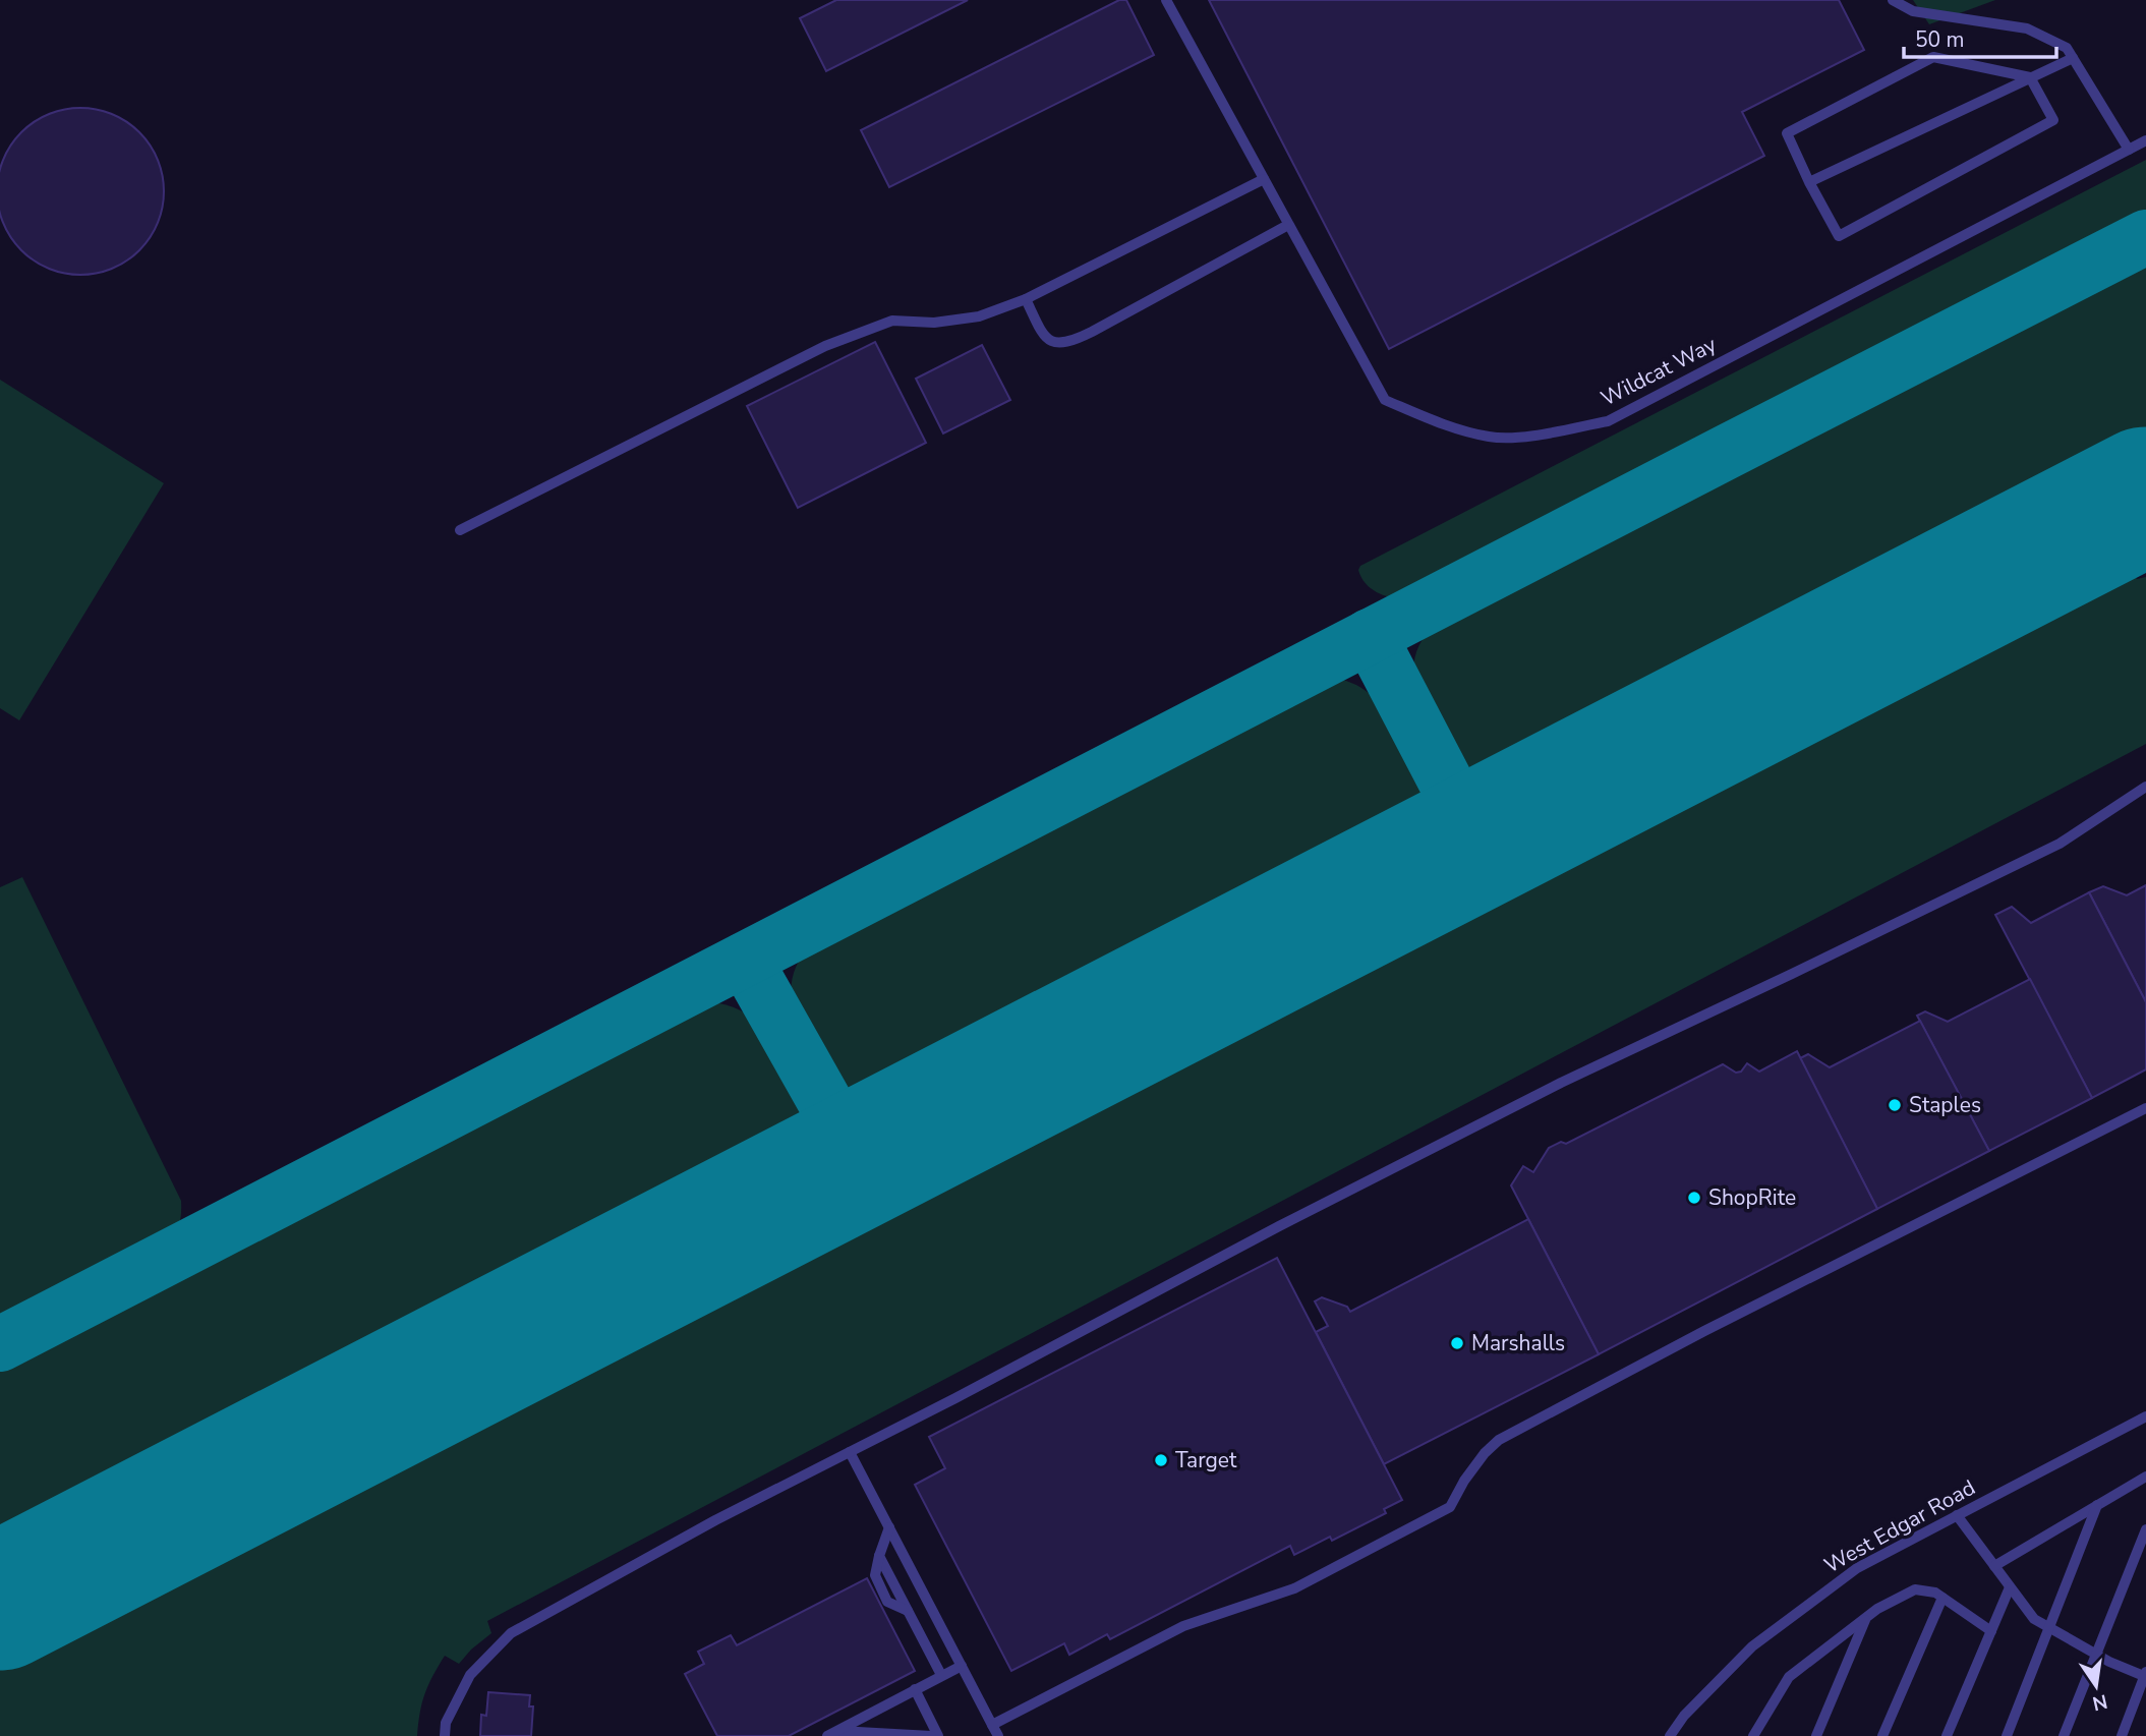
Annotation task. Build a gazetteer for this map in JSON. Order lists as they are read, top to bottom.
{
  "streets": {
    "lane": ["Wildcat Way", "West Edgar Road"]
  },
  "places": [
    "Staples",
    "ShopRite",
    "Marshalls",
    "Target"
  ],
  "scale_bar": "50 m",
  "north": "bottom"
}
